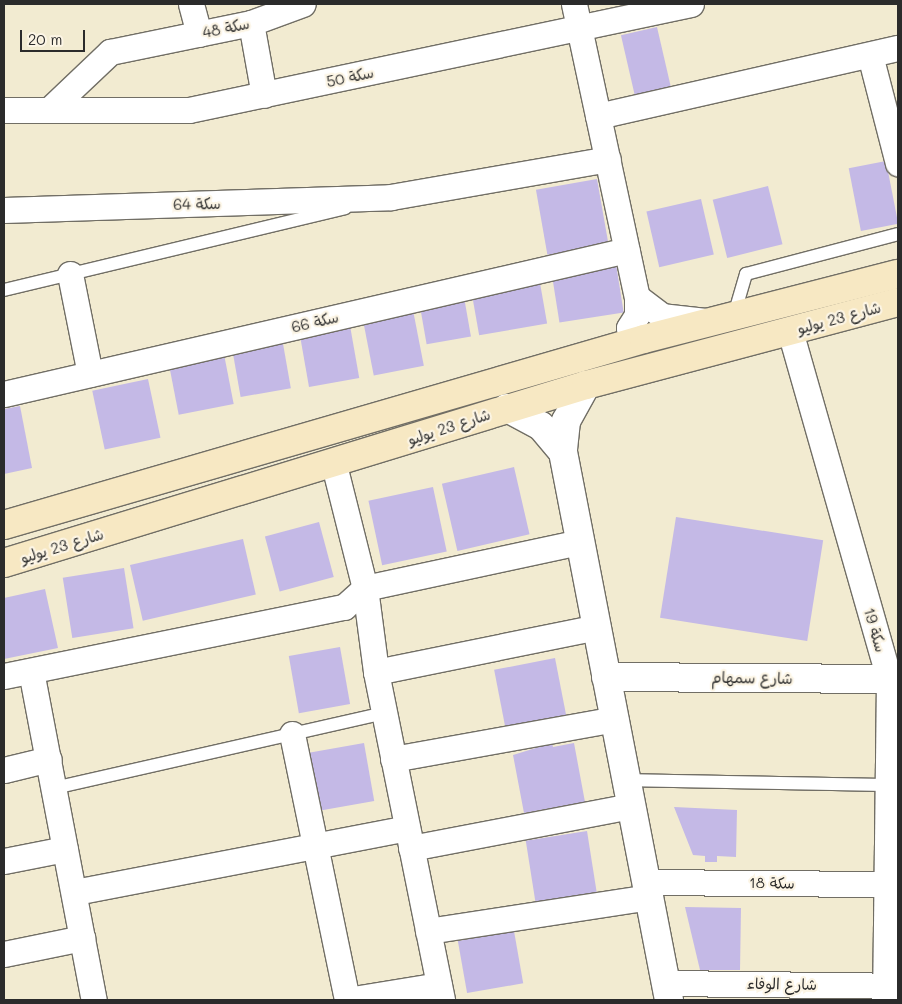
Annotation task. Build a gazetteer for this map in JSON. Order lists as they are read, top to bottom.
{
  "streets": {
    "main road": ["شارع 23 يوليو"],
    "street": [
      "سكة 48",
      "سكة 50",
      "سكة 64",
      "سكة 66",
      "سكة 19",
      "شارع سمهام",
      "سكة 18",
      "شارع الوفاء"
    ]
  },
  "crossings": [
    ["سكة 48", "سكة 50"],
    ["شارع 23 يوليو", "سكة 19"],
    ["سكة 19", "شارع سمهام"],
    ["سكة 19", "سكة 18"],
    ["سكة 19", "شارع الوفاء"]
  ],
  "scale_bar": "20 m"
}
